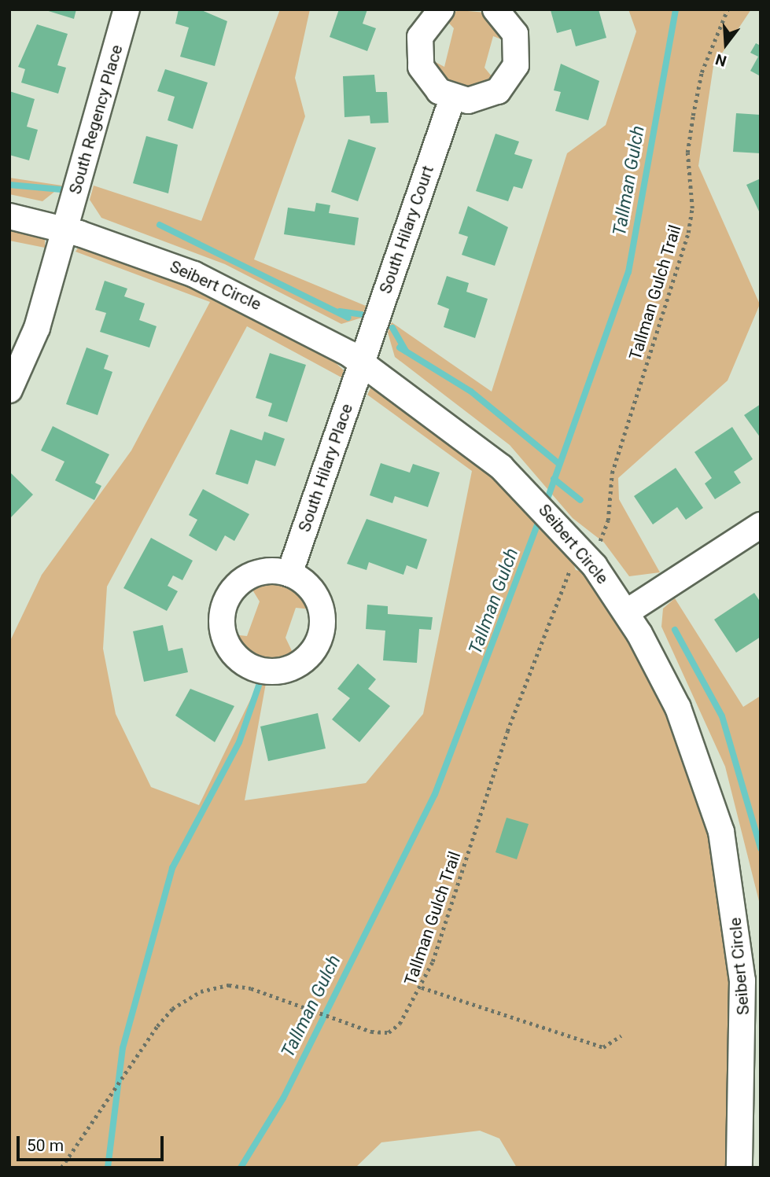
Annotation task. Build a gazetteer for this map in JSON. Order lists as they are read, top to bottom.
{
  "streets": {
    "street": [
      "South Regency Place",
      "South Hilary Court",
      "Seibert Circle",
      "South Hilary Place"
    ],
    "path": ["Tallman Gulch Trail"]
  },
  "crossings": [
    ["South Regency Place", "Seibert Circle"],
    ["South Hilary Court", "Seibert Circle"],
    ["South Hilary Court", "South Hilary Place"],
    ["Seibert Circle", "South Hilary Place"]
  ],
  "water": ["Tallman Gulch"],
  "scale_bar": "50 m",
  "north": "bottom"
}
